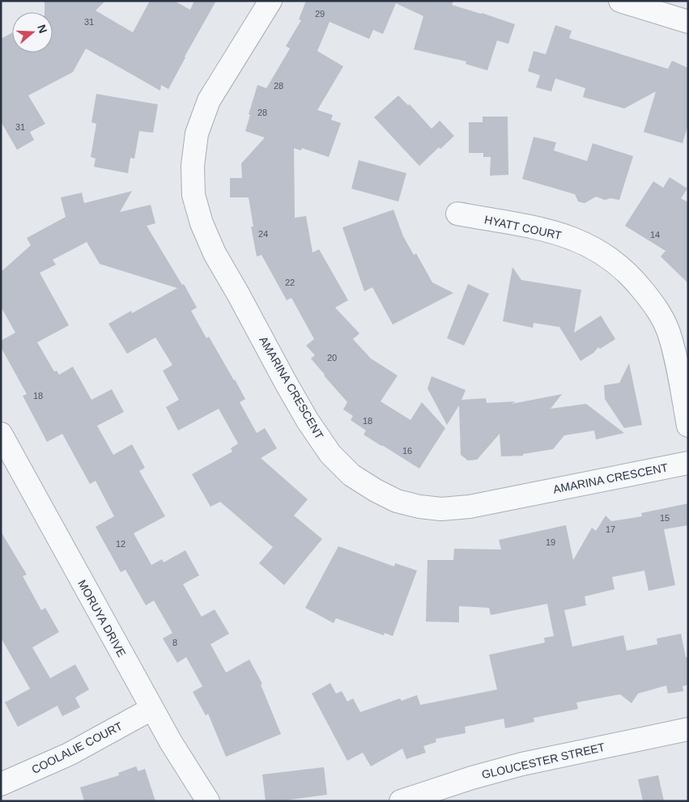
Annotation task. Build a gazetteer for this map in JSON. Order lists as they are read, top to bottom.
{
  "streets": {
    "street": [
      "HYATT COURT",
      "AMARINA CRESCENT",
      "MORUYA DRIVE",
      "COOLALIE COURT",
      "GLOUCESTER STREET"
    ]
  },
  "crossings": [
    ["MORUYA DRIVE", "COOLALIE COURT"]
  ],
  "house_numbers": [
    "29",
    "31",
    "28",
    "28",
    "31",
    "24",
    "14",
    "22",
    "20",
    "18",
    "18",
    "16",
    "15",
    "17",
    "19",
    "12",
    "8"
  ],
  "north": "right"
}
